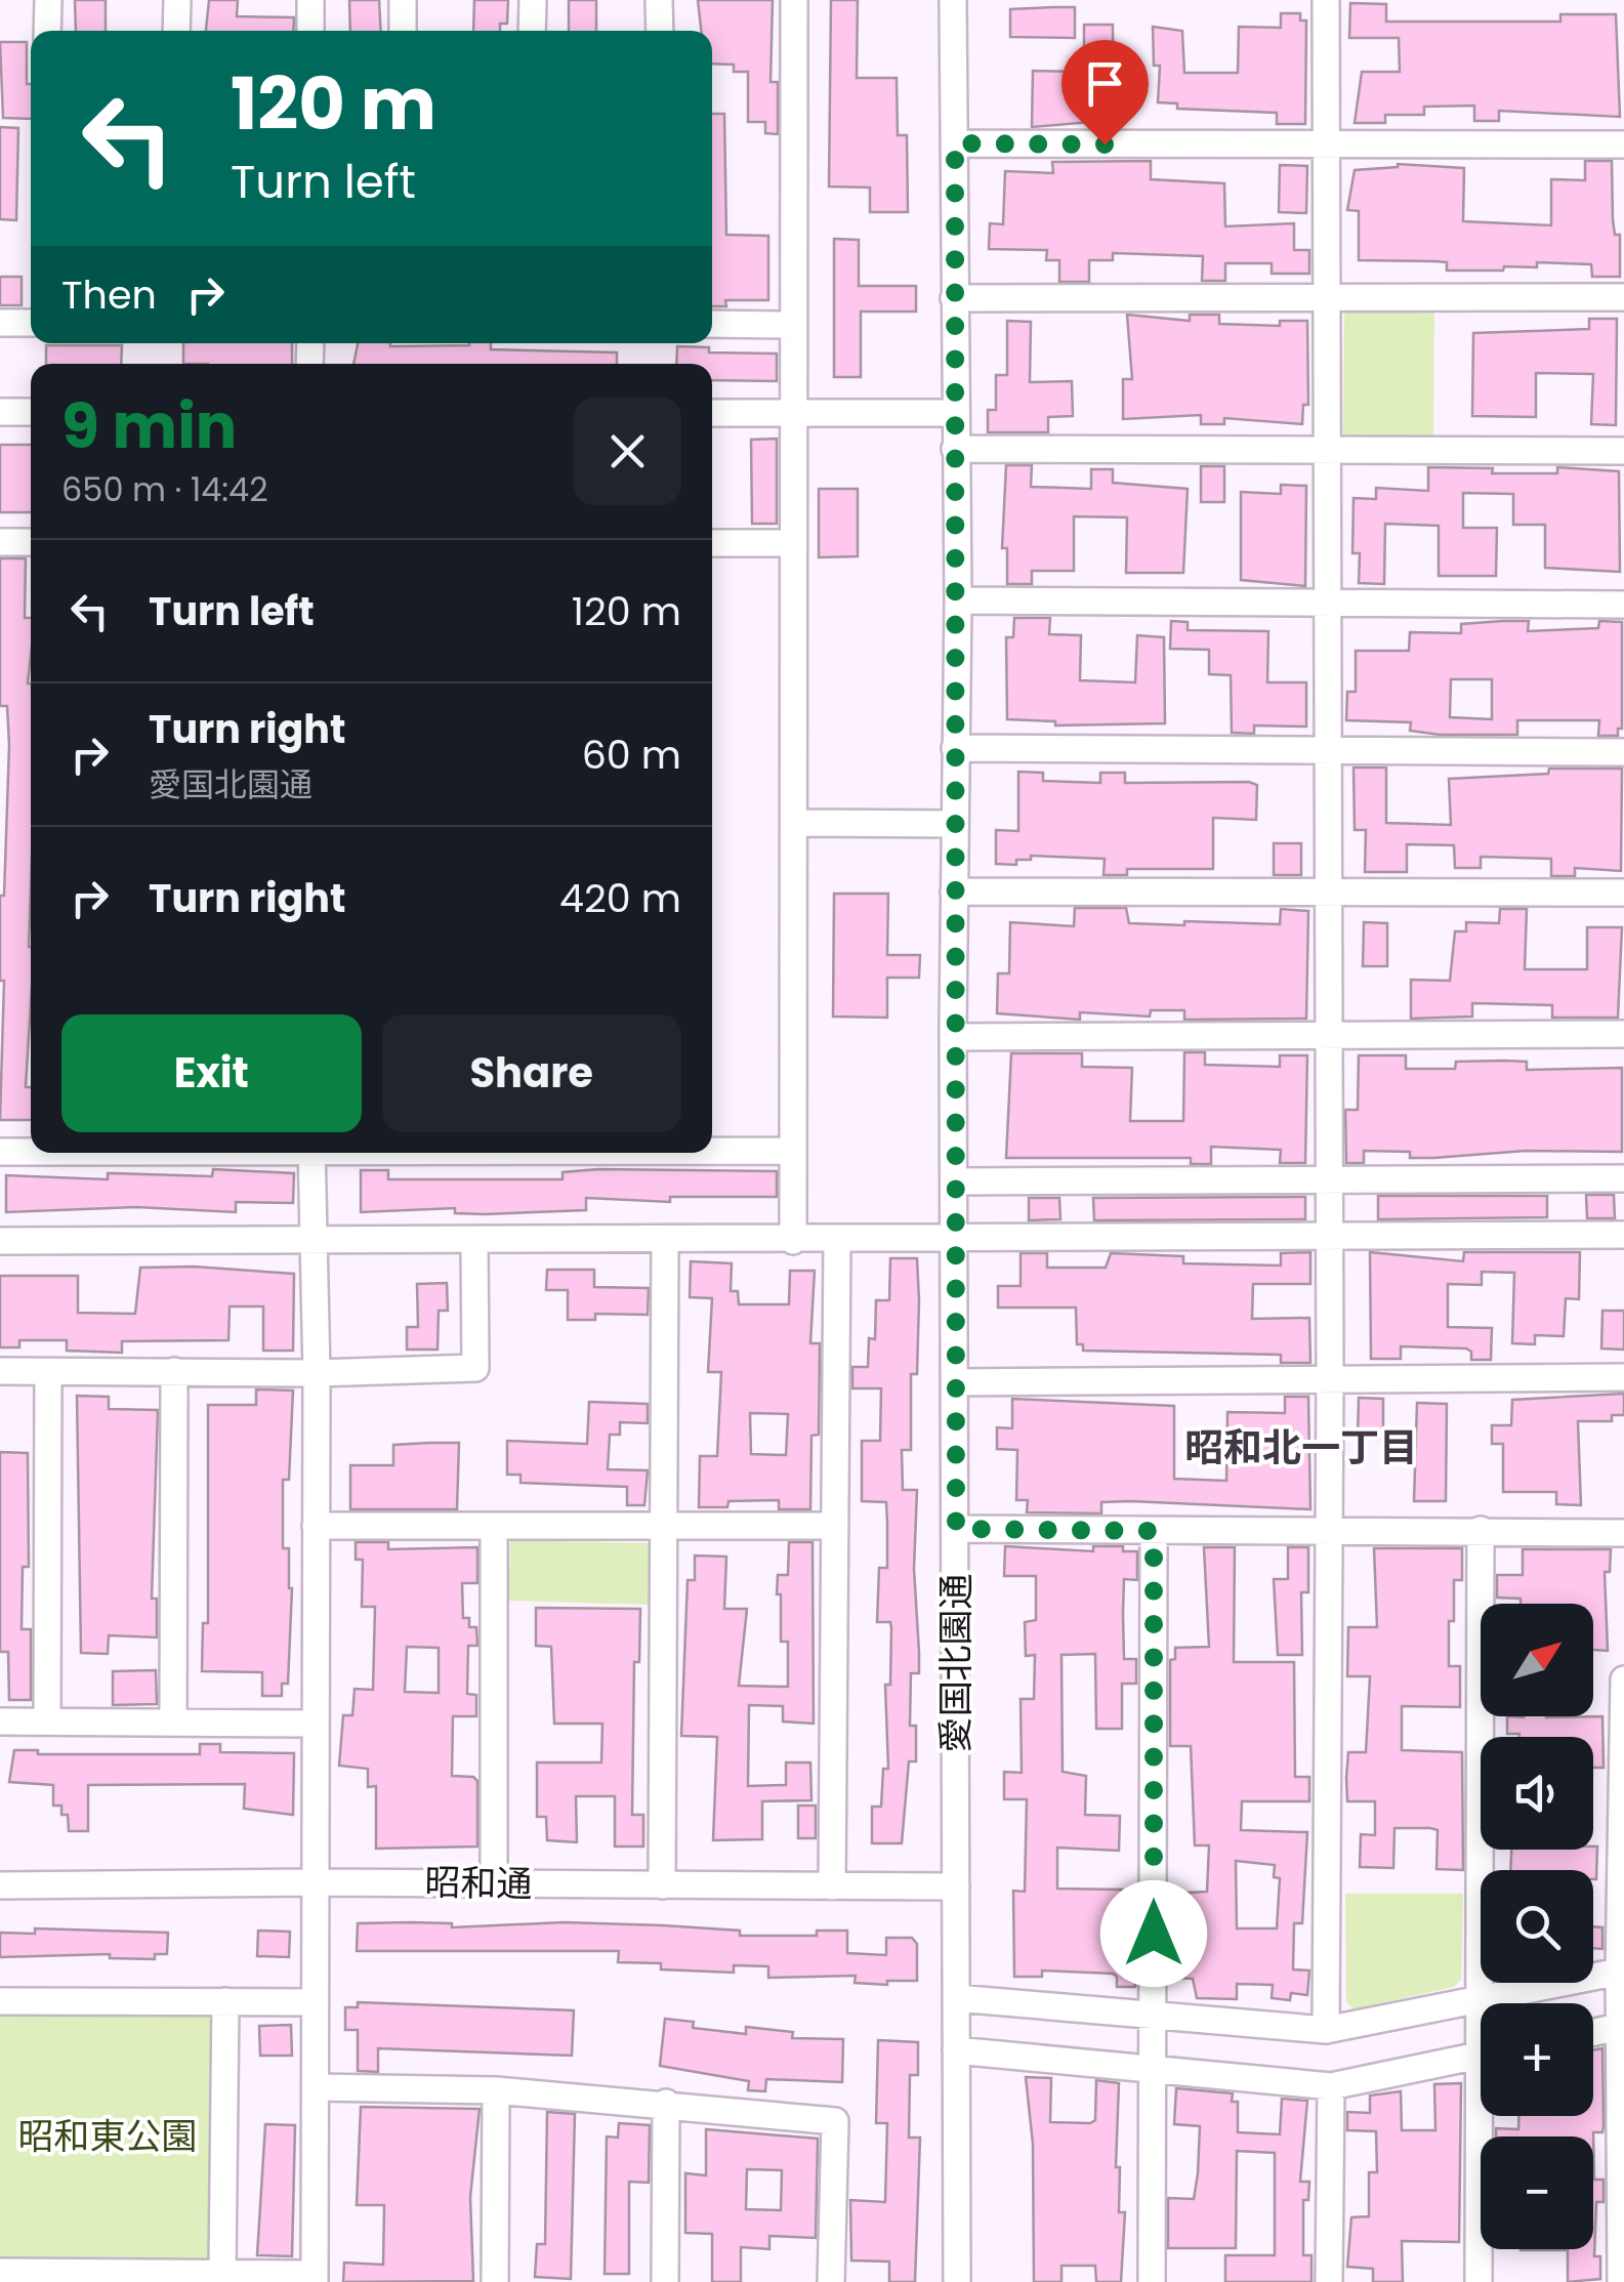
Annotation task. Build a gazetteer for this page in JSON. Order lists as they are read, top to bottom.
{
  "streets": {
    "street": ["愛国北園通", "昭和通"]
  },
  "crossings": [
    ["愛国北園通", "昭和通"]
  ],
  "districts": ["昭和北一丁目"],
  "parks": ["昭和東公園"],
  "north": "top right",
  "page": {
    "turn": ["120 m", "Turn left"],
    "then": "Then",
    "heading": ["9 min", "650 m · 14:42"],
    "list": [
      {
        "name": "Turn left",
        "value": "120 m"
      },
      {
        "name": "Turn right",
        "note": "愛国北園通",
        "value": "60 m"
      },
      {
        "name": "Turn right",
        "value": "420 m"
      }
    ],
    "buttons": ["Exit", "Share"],
    "map_buttons": ["+", "−"]
  }
}
